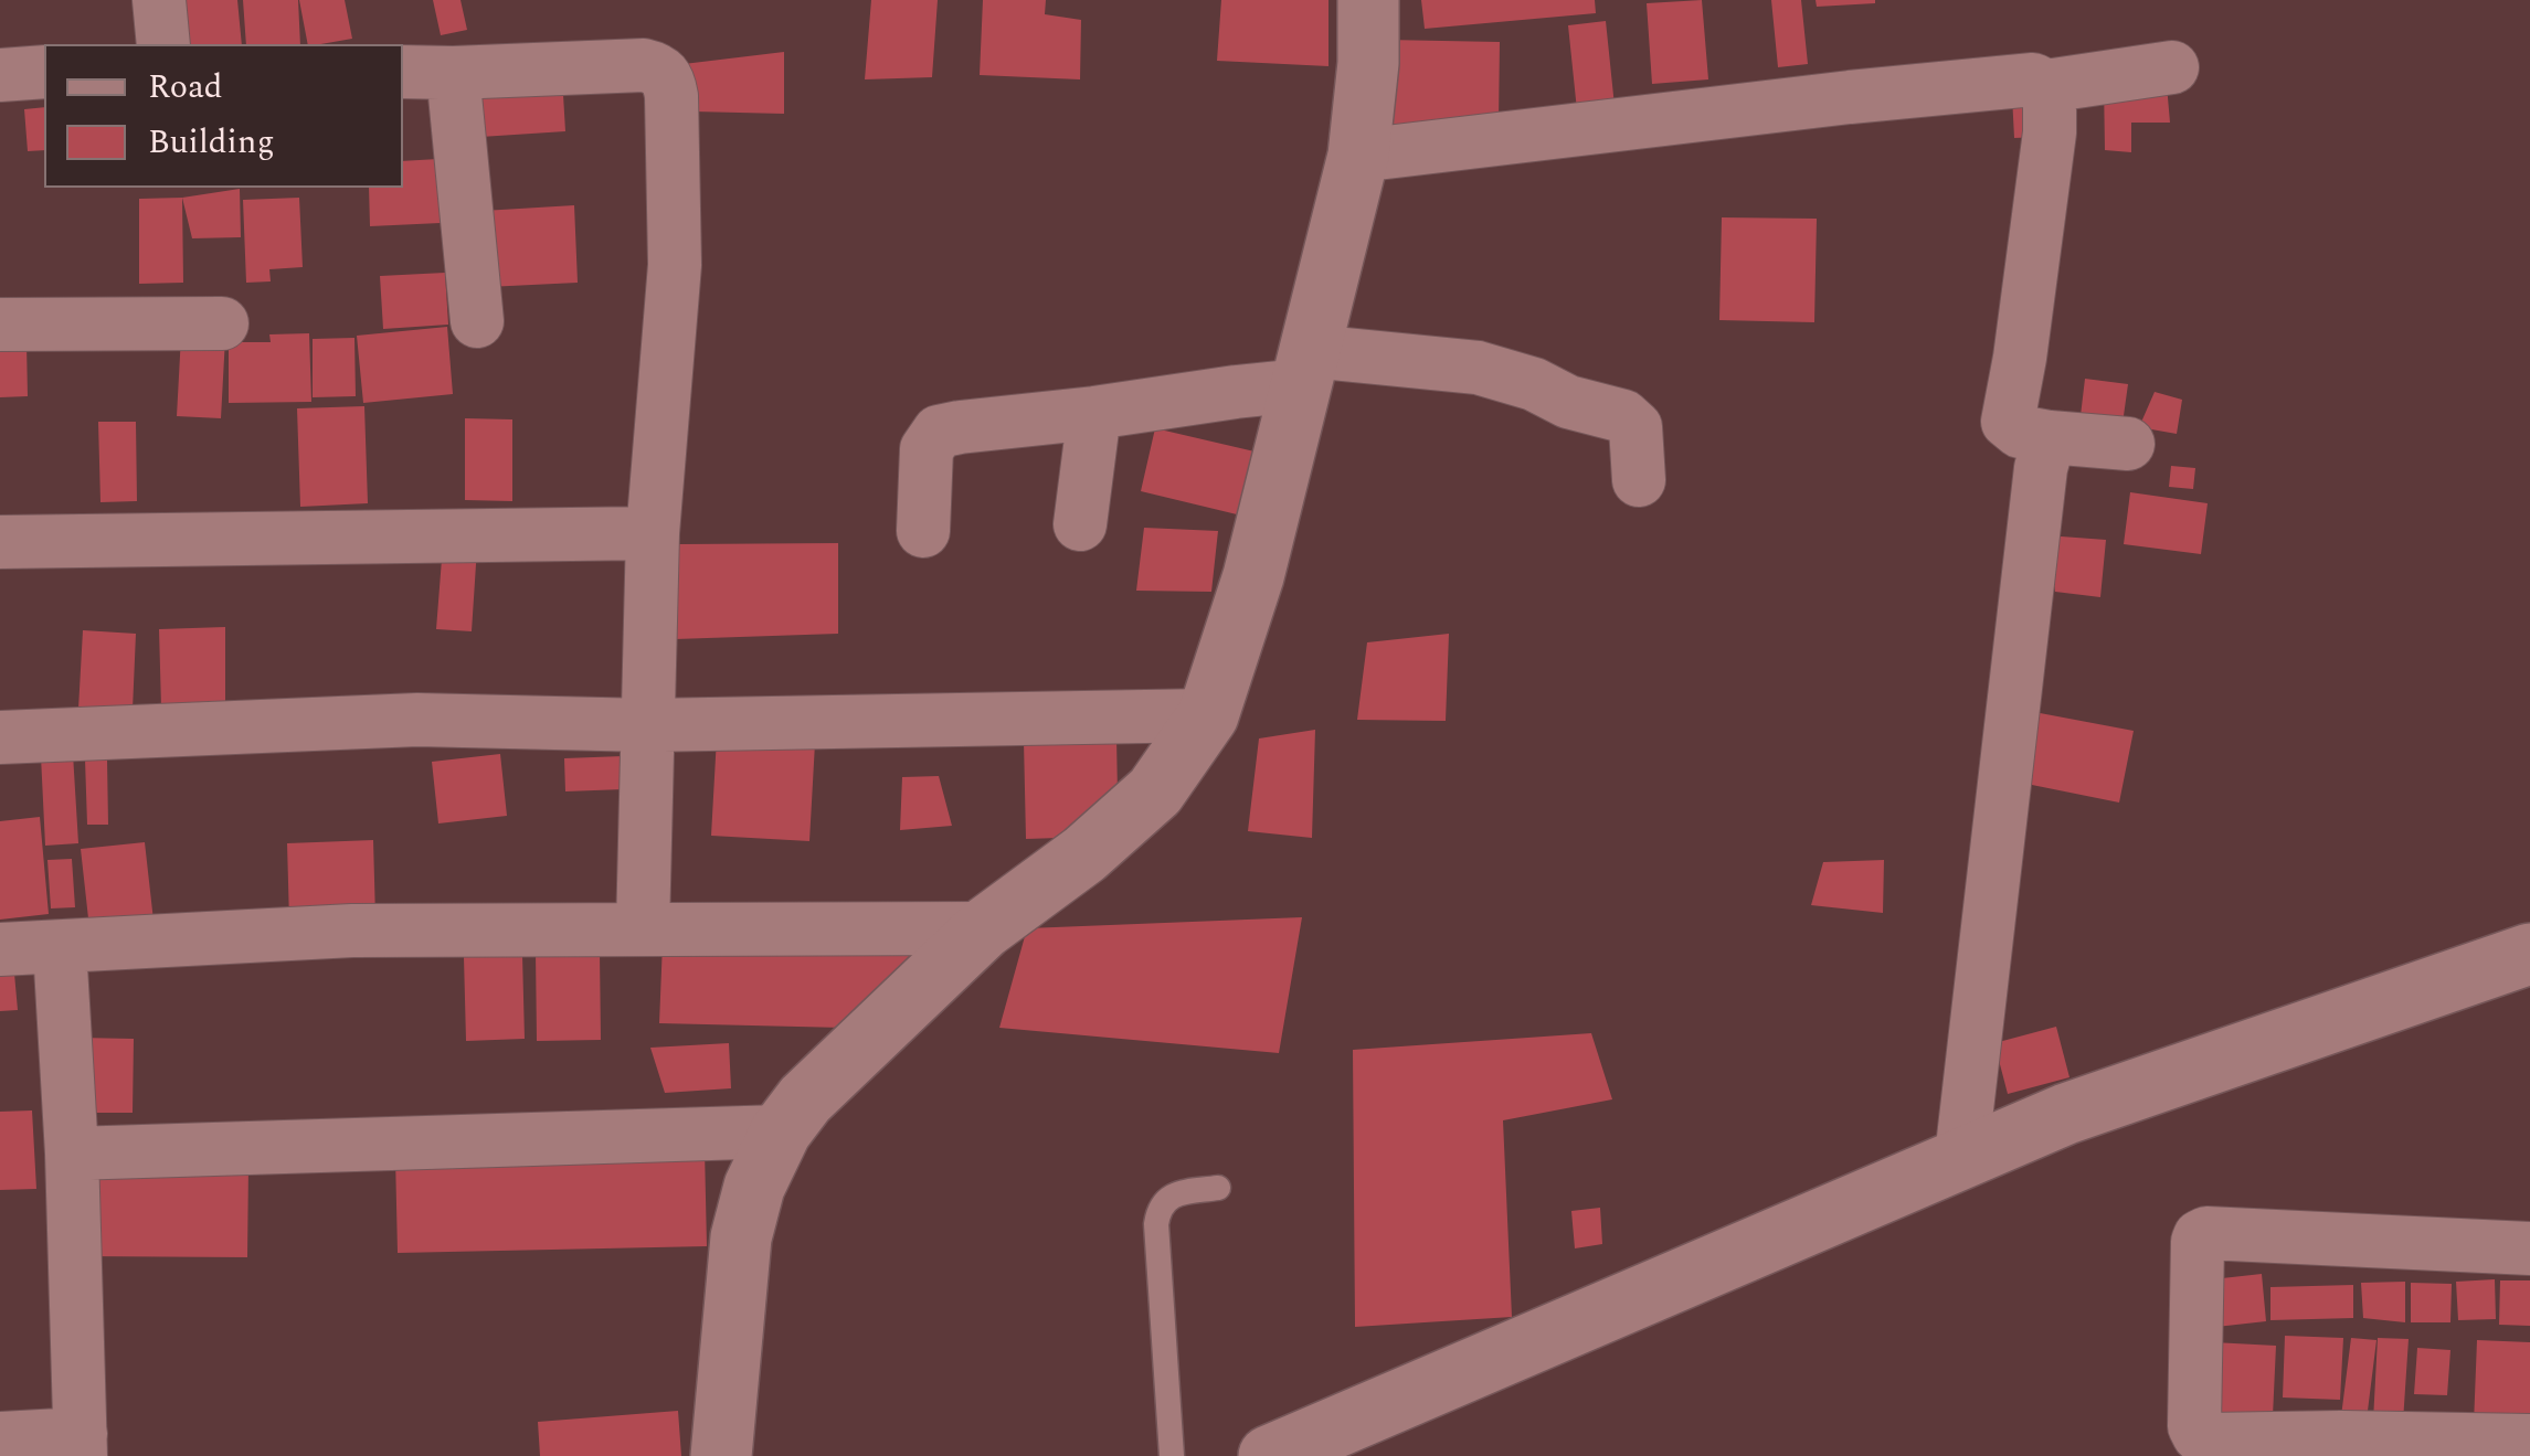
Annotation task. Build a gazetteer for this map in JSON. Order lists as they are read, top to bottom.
{
  "legend": ["Road", "Building"]
}
